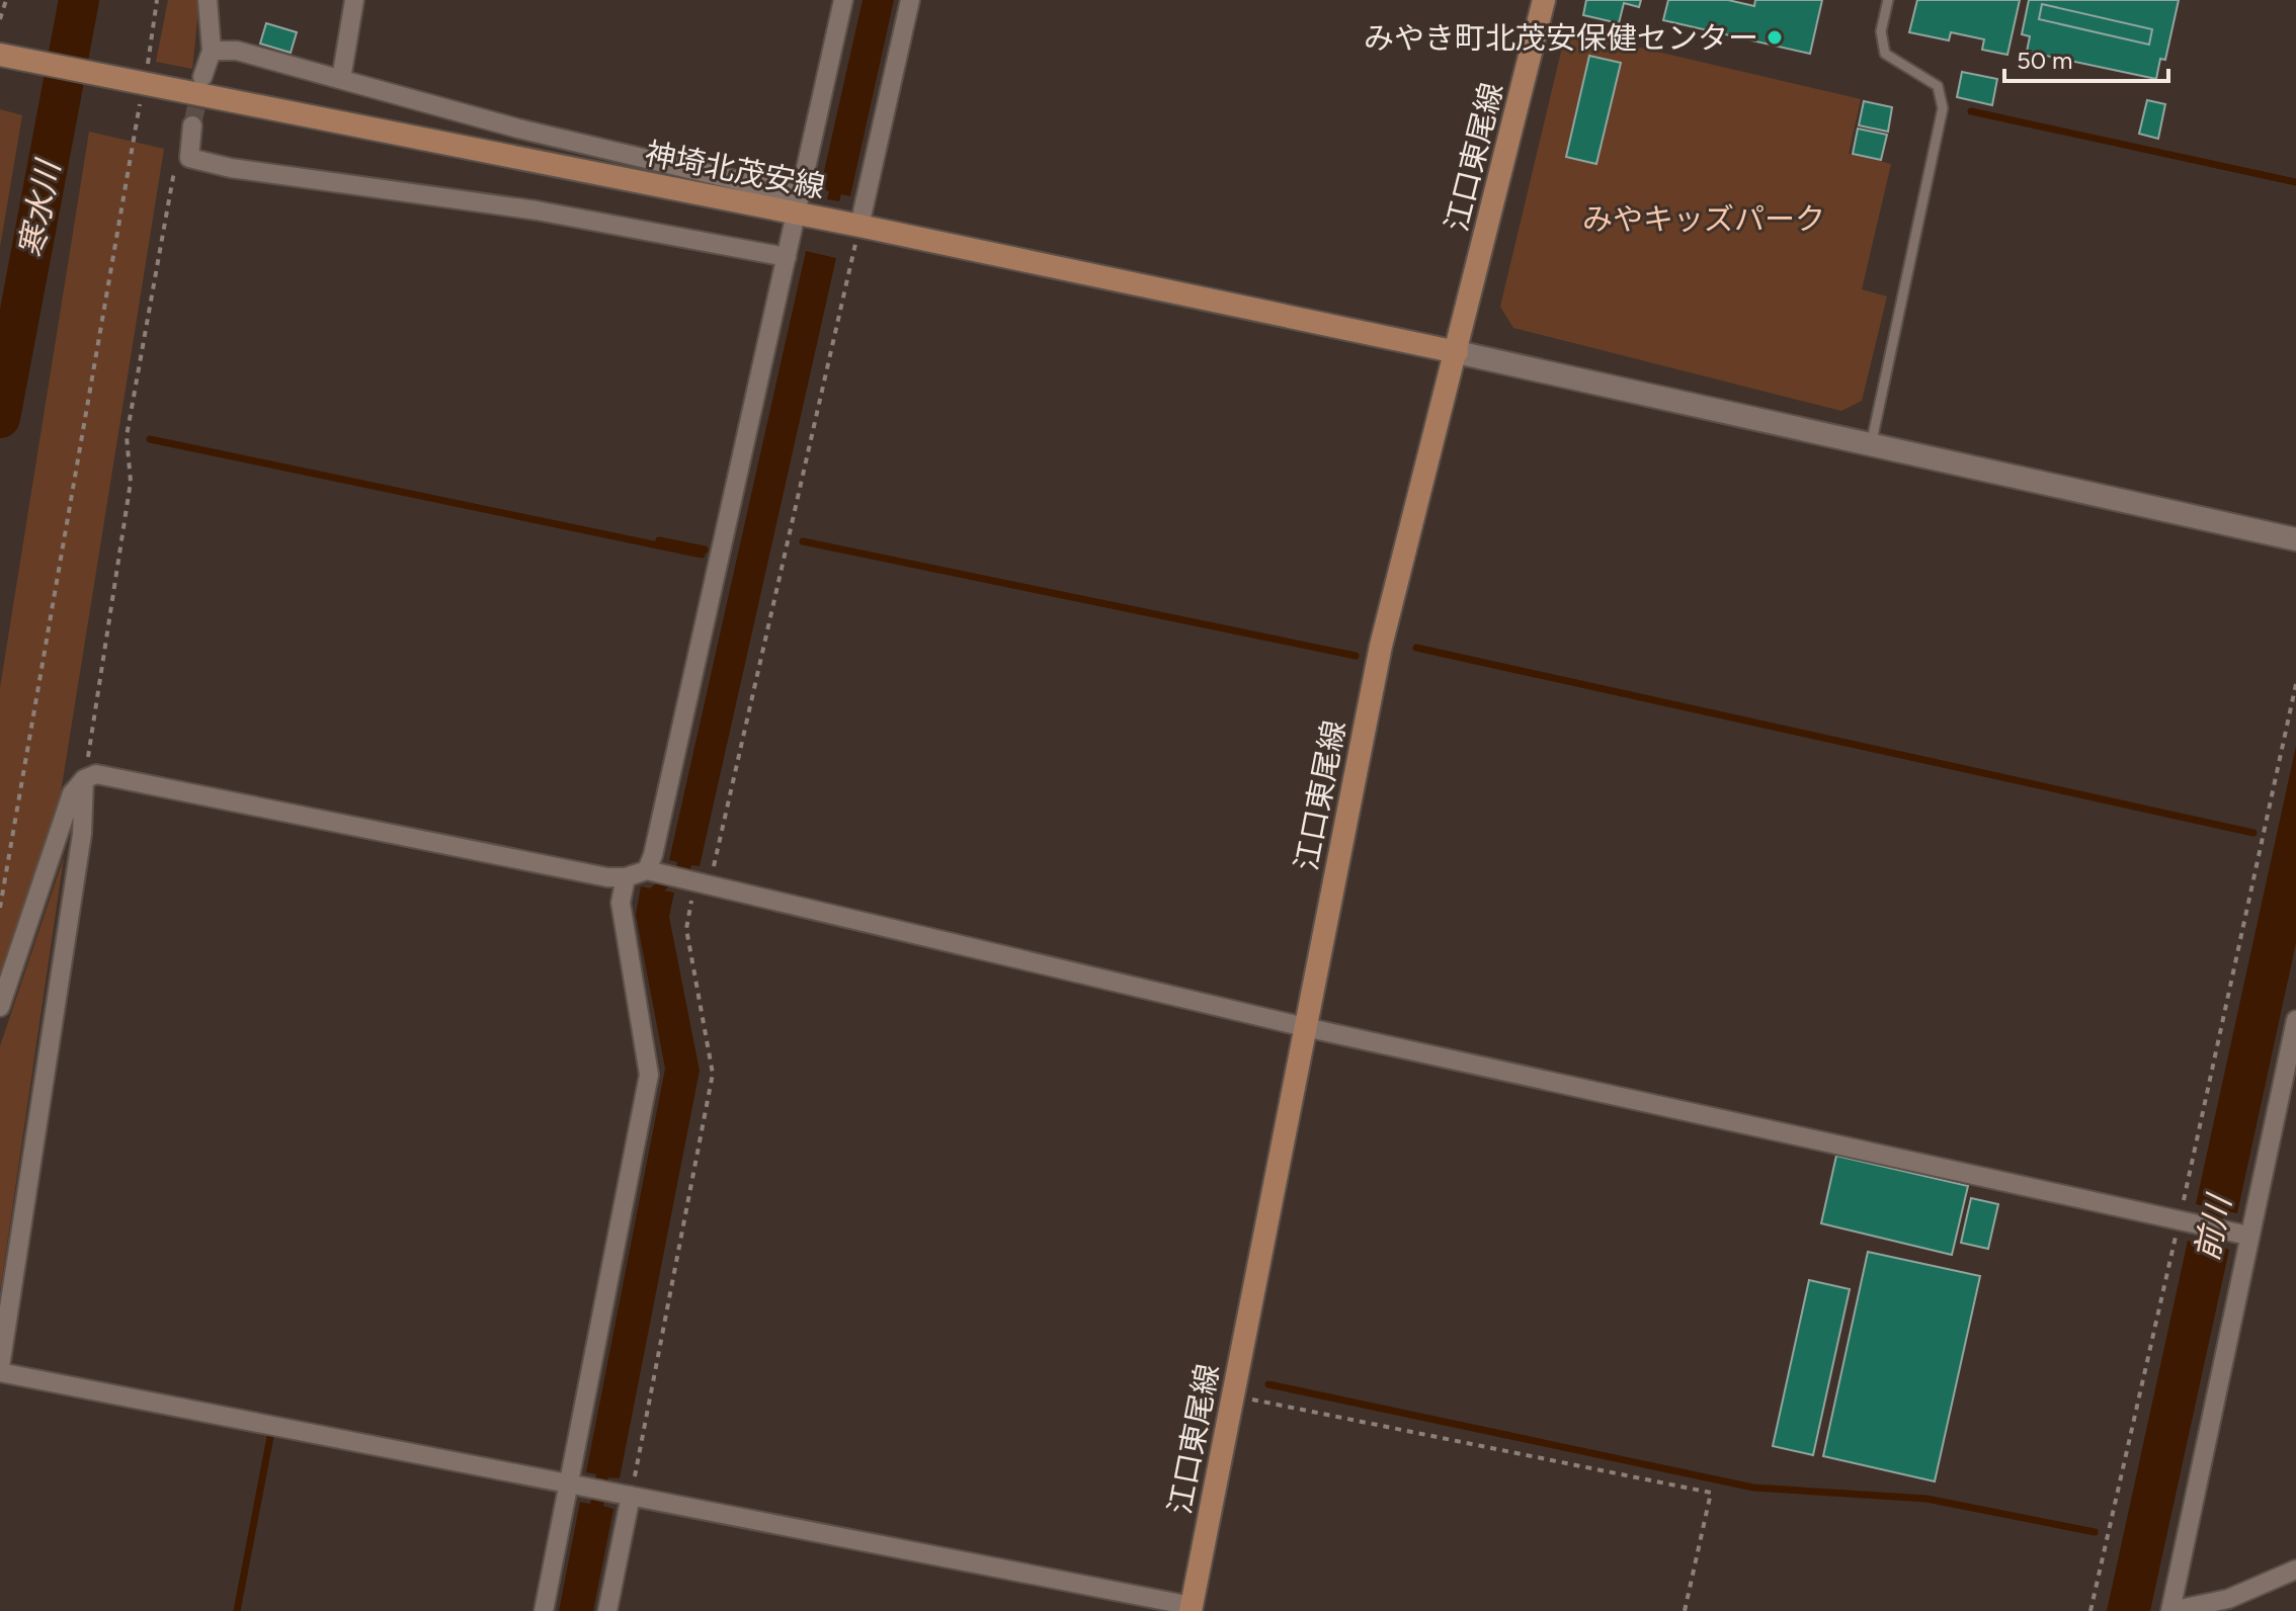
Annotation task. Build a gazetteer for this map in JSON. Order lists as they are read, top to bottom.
{
  "streets": {
    "main road": ["江口東尾線", "神埼北茂安線"]
  },
  "crossings": [
    ["江口東尾線", "神埼北茂安線"]
  ],
  "water": ["寒水川", "前川"],
  "parks": ["みやキッズパーク"],
  "places": ["みやき町北茂安保健センター"],
  "scale_bar": "50 m"
}
